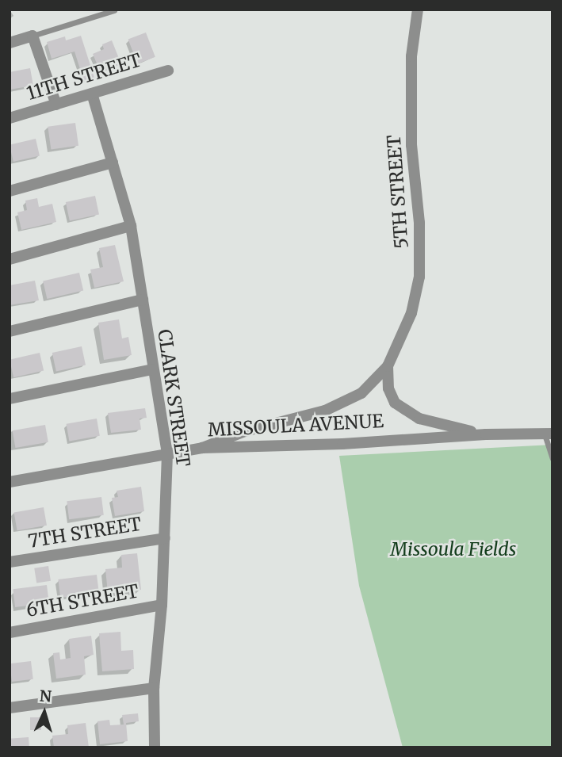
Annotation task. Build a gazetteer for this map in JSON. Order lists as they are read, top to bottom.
{
  "streets": {
    "street": [
      "11TH STREET",
      "5TH STREET",
      "CLARK STREET",
      "MISSOULA AVENUE",
      "7TH STREET",
      "6TH STREET"
    ]
  },
  "crossings": [
    ["11TH STREET", "CLARK STREET"],
    ["5TH STREET", "MISSOULA AVENUE"],
    ["CLARK STREET", "MISSOULA AVENUE"],
    ["CLARK STREET", "7TH STREET"],
    ["CLARK STREET", "6TH STREET"]
  ],
  "parks": ["Missoula Fields"],
  "north": "top"
}
